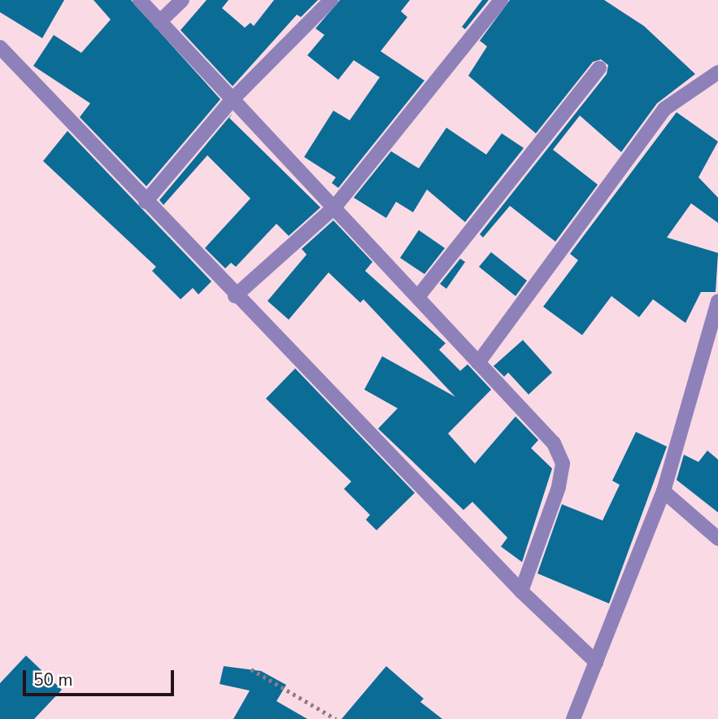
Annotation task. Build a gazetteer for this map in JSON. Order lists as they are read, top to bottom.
{
  "scale_bar": "50 m"
}
